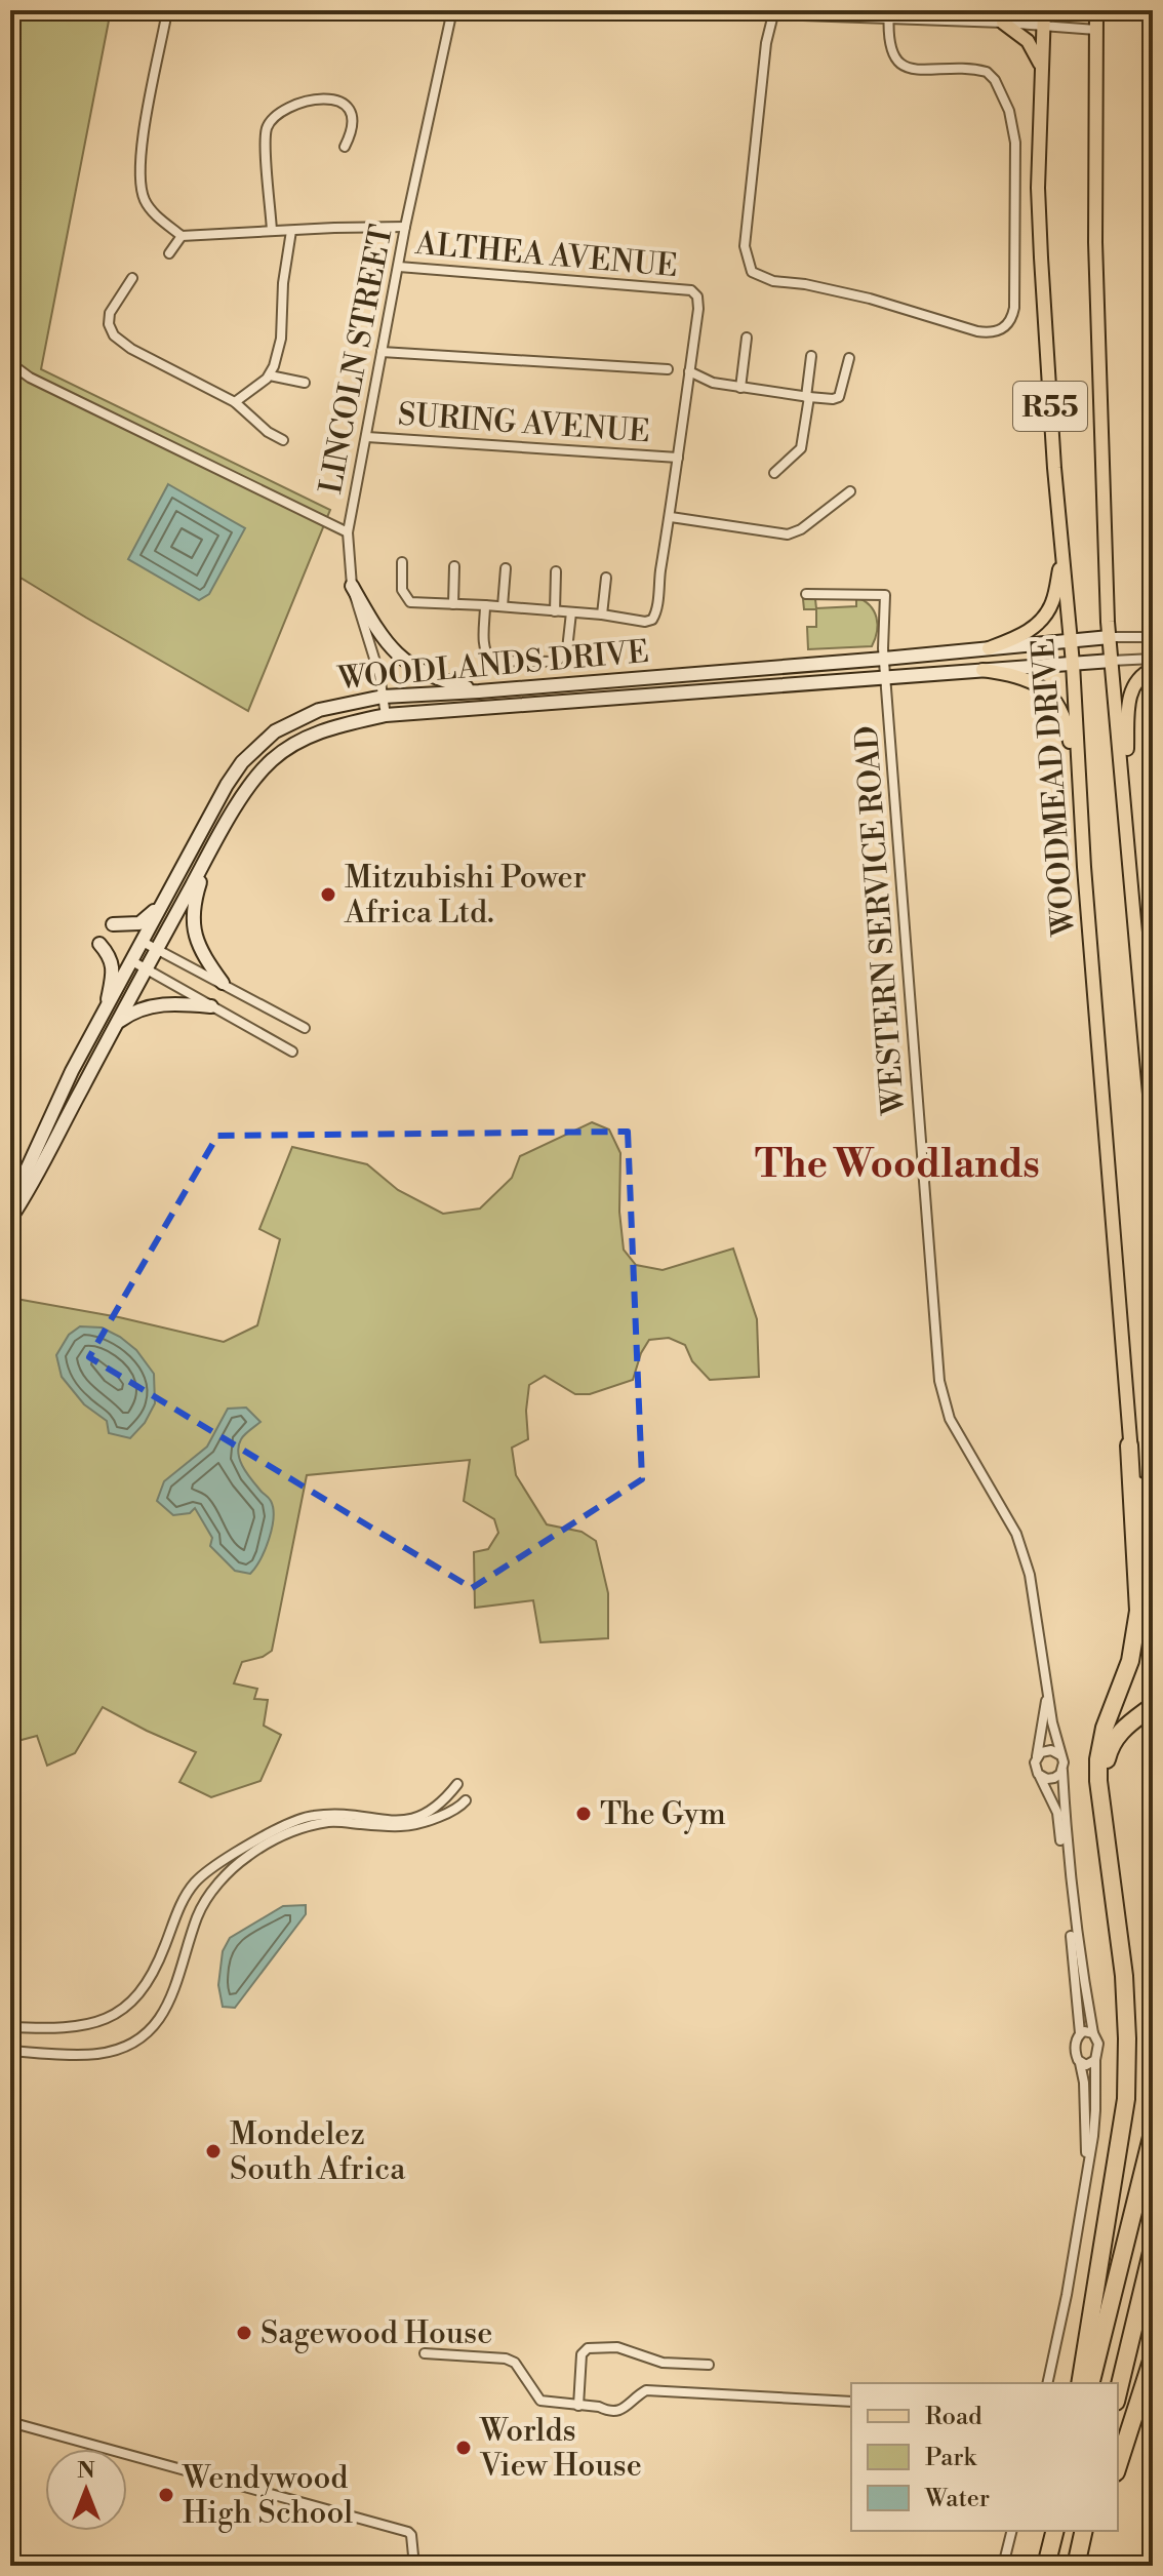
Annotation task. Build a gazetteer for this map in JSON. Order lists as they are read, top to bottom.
{
  "streets": {
    "main road": ["R55", "WOODLANDS DRIVE", "WOODMEAD DRIVE"],
    "street": [
      "ALTHEA AVENUE",
      "LINCOLN STREET",
      "SURING AVENUE",
      "WESTERN SERVICE ROAD"
    ]
  },
  "crossings": [
    ["ALTHEA AVENUE", "LINCOLN STREET"],
    ["LINCOLN STREET", "SURING AVENUE"],
    ["LINCOLN STREET", "WOODLANDS DRIVE"],
    ["R55", "WOODLANDS DRIVE"],
    ["WOODLANDS DRIVE", "WOODMEAD DRIVE"],
    ["WOODLANDS DRIVE", "WESTERN SERVICE ROAD"]
  ],
  "districts": ["The Woodlands"],
  "places": [
    "Mitzubishi Power Africa Ltd.",
    "The Gym",
    "Mondelez South Africa",
    "Sagewood House",
    "Worlds View House",
    "Wendywood High School"
  ],
  "legend": ["Road", "Park", "Water"],
  "north": "top"
}
